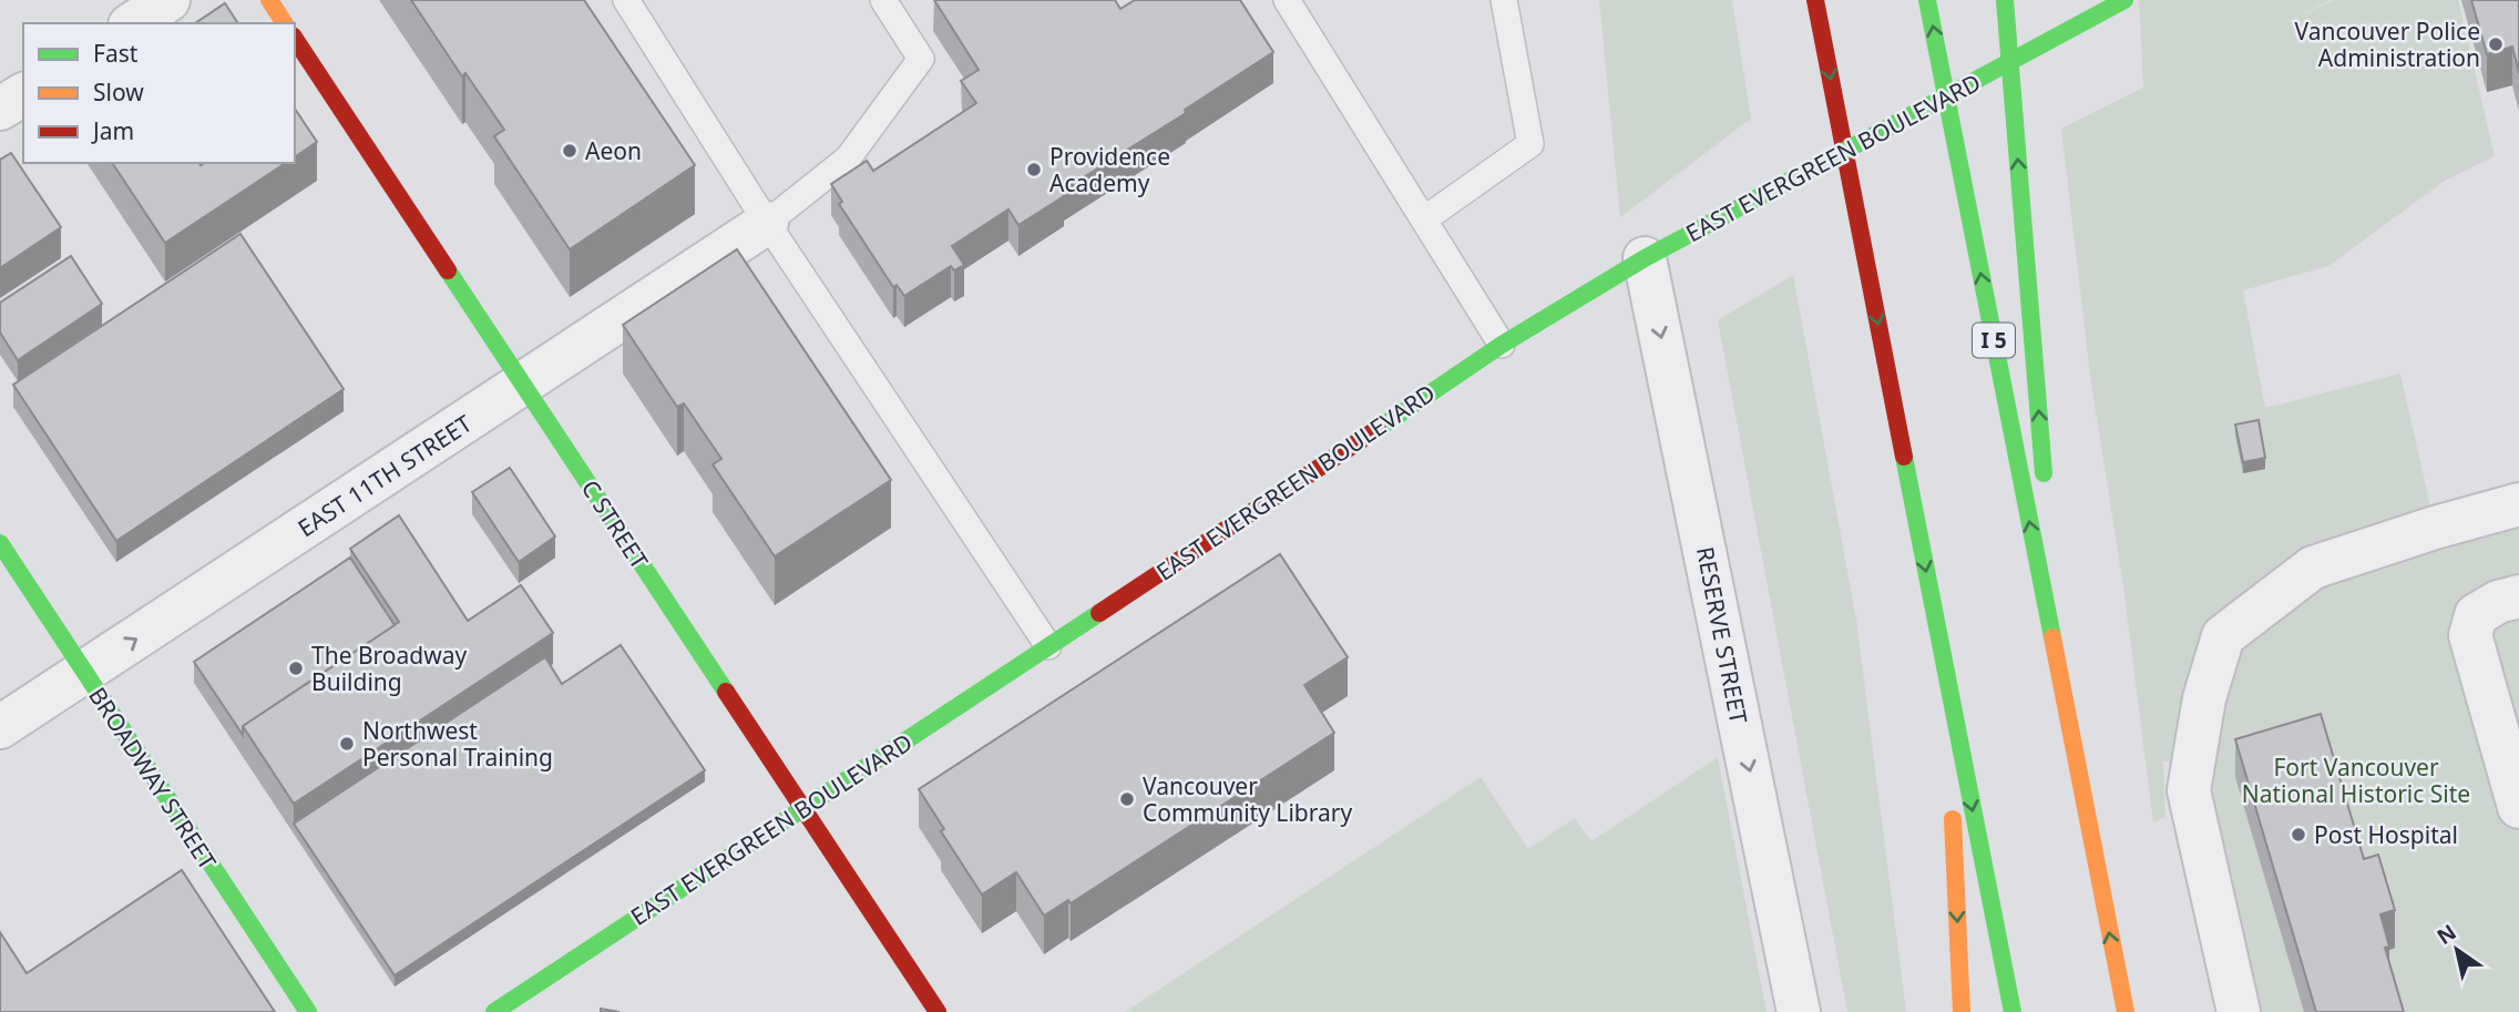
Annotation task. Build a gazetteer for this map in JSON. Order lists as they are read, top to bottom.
{
  "streets": {
    "main road": [
      "EAST EVERGREEN BOULEVARD",
      "I 5",
      "C STREET",
      "BROADWAY STREET"
    ],
    "street": ["EAST 11TH STREET", "RESERVE STREET"]
  },
  "crossings": [
    ["EAST EVERGREEN BOULEVARD", "C STREET"],
    ["EAST EVERGREEN BOULEVARD", "RESERVE STREET"],
    ["EAST 11TH STREET", "C STREET"],
    ["EAST 11TH STREET", "BROADWAY STREET"]
  ],
  "one_way": ["EAST 11TH STREET", "RESERVE STREET"],
  "parks": ["Fort Vancouver National Historic Site"],
  "places": [
    "Vancouver Police Administration",
    "Aeon",
    "Providence Academy",
    "The Broadway Building",
    "Northwest Personal Training",
    "Vancouver Community Library",
    "Post Hospital"
  ],
  "legend": ["Fast", "Slow", "Jam"],
  "north": "top left"
}
